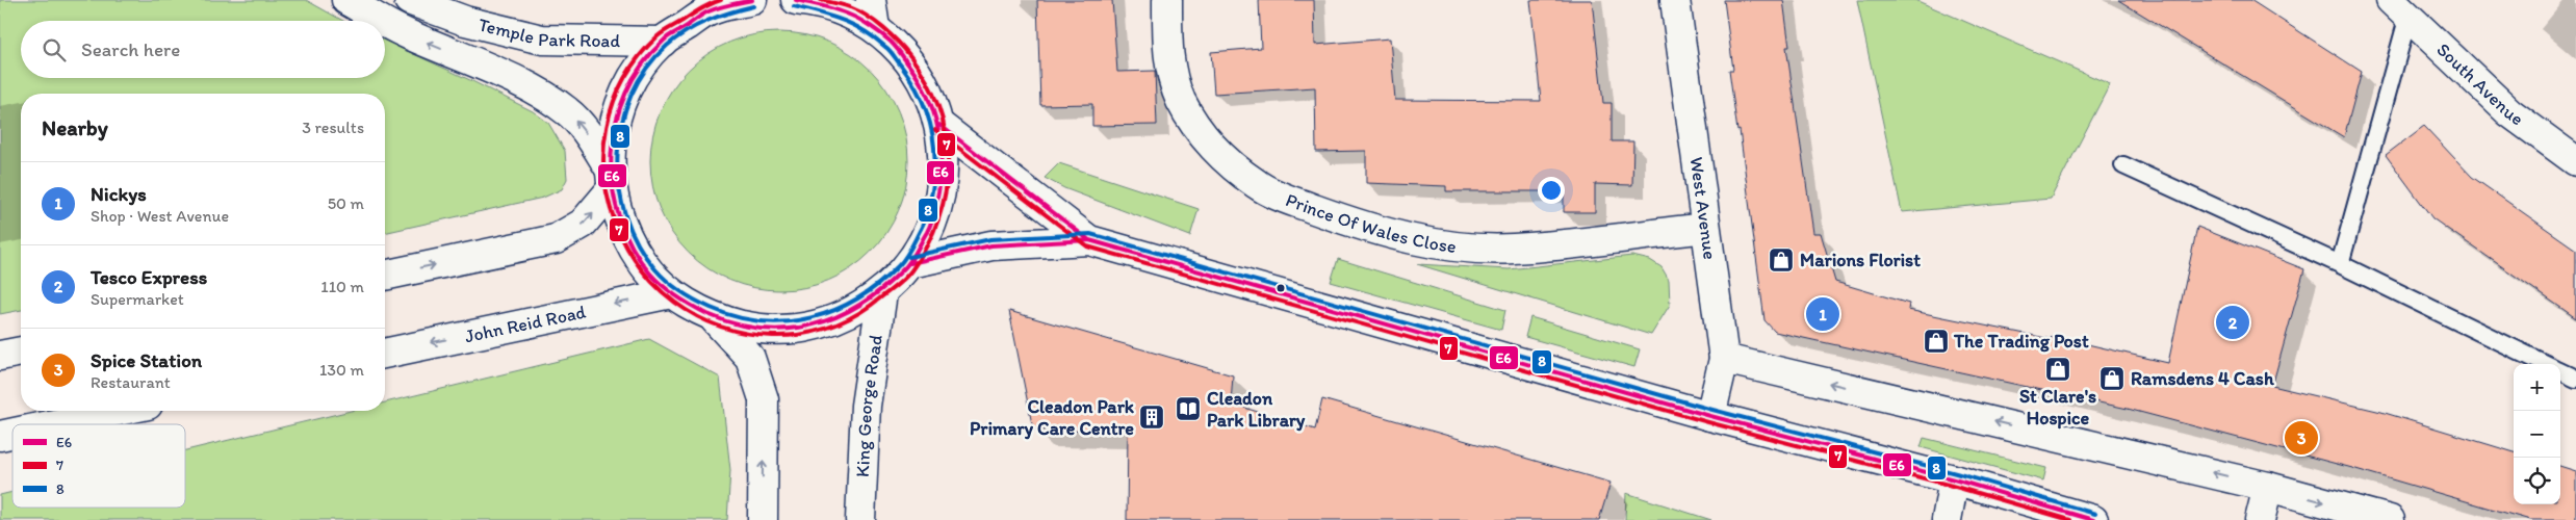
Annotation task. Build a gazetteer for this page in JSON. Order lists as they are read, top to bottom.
{
  "streets": {
    "main road": [
      "Temple Park Road",
      "South Avenue",
      "West Avenue",
      "Prince Of Wales Close",
      "John Reid Road",
      "King George Road"
    ]
  },
  "crossings": [
    ["West Avenue", "Prince Of Wales Close"]
  ],
  "places": {
    "shop": [
      "Marions Florist",
      "The Trading Post",
      "St Clare's Hospice",
      "Ramsdens 4 Cash"
    ],
    "library": ["Cleadon Park Library"],
    "building": ["Cleadon Park Primary Care Centre"]
  },
  "lines": ["transit line E6", "transit line 7", "transit line 8"],
  "legend": ["E6", "7", "8"],
  "page": {
    "search": "Search here",
    "heading": ["Nearby", "3 results"],
    "list": [
      {
        "mark": "1",
        "name": "Nickys",
        "note": "Shop · West Avenue",
        "value": "50 m"
      },
      {
        "mark": "2",
        "name": "Tesco Express",
        "note": "Supermarket",
        "value": "110 m"
      },
      {
        "mark": "3",
        "name": "Spice Station",
        "note": "Restaurant",
        "value": "130 m"
      }
    ],
    "pins": ["1", "2", "3"],
    "map_buttons": ["+", "−"]
  }
}
